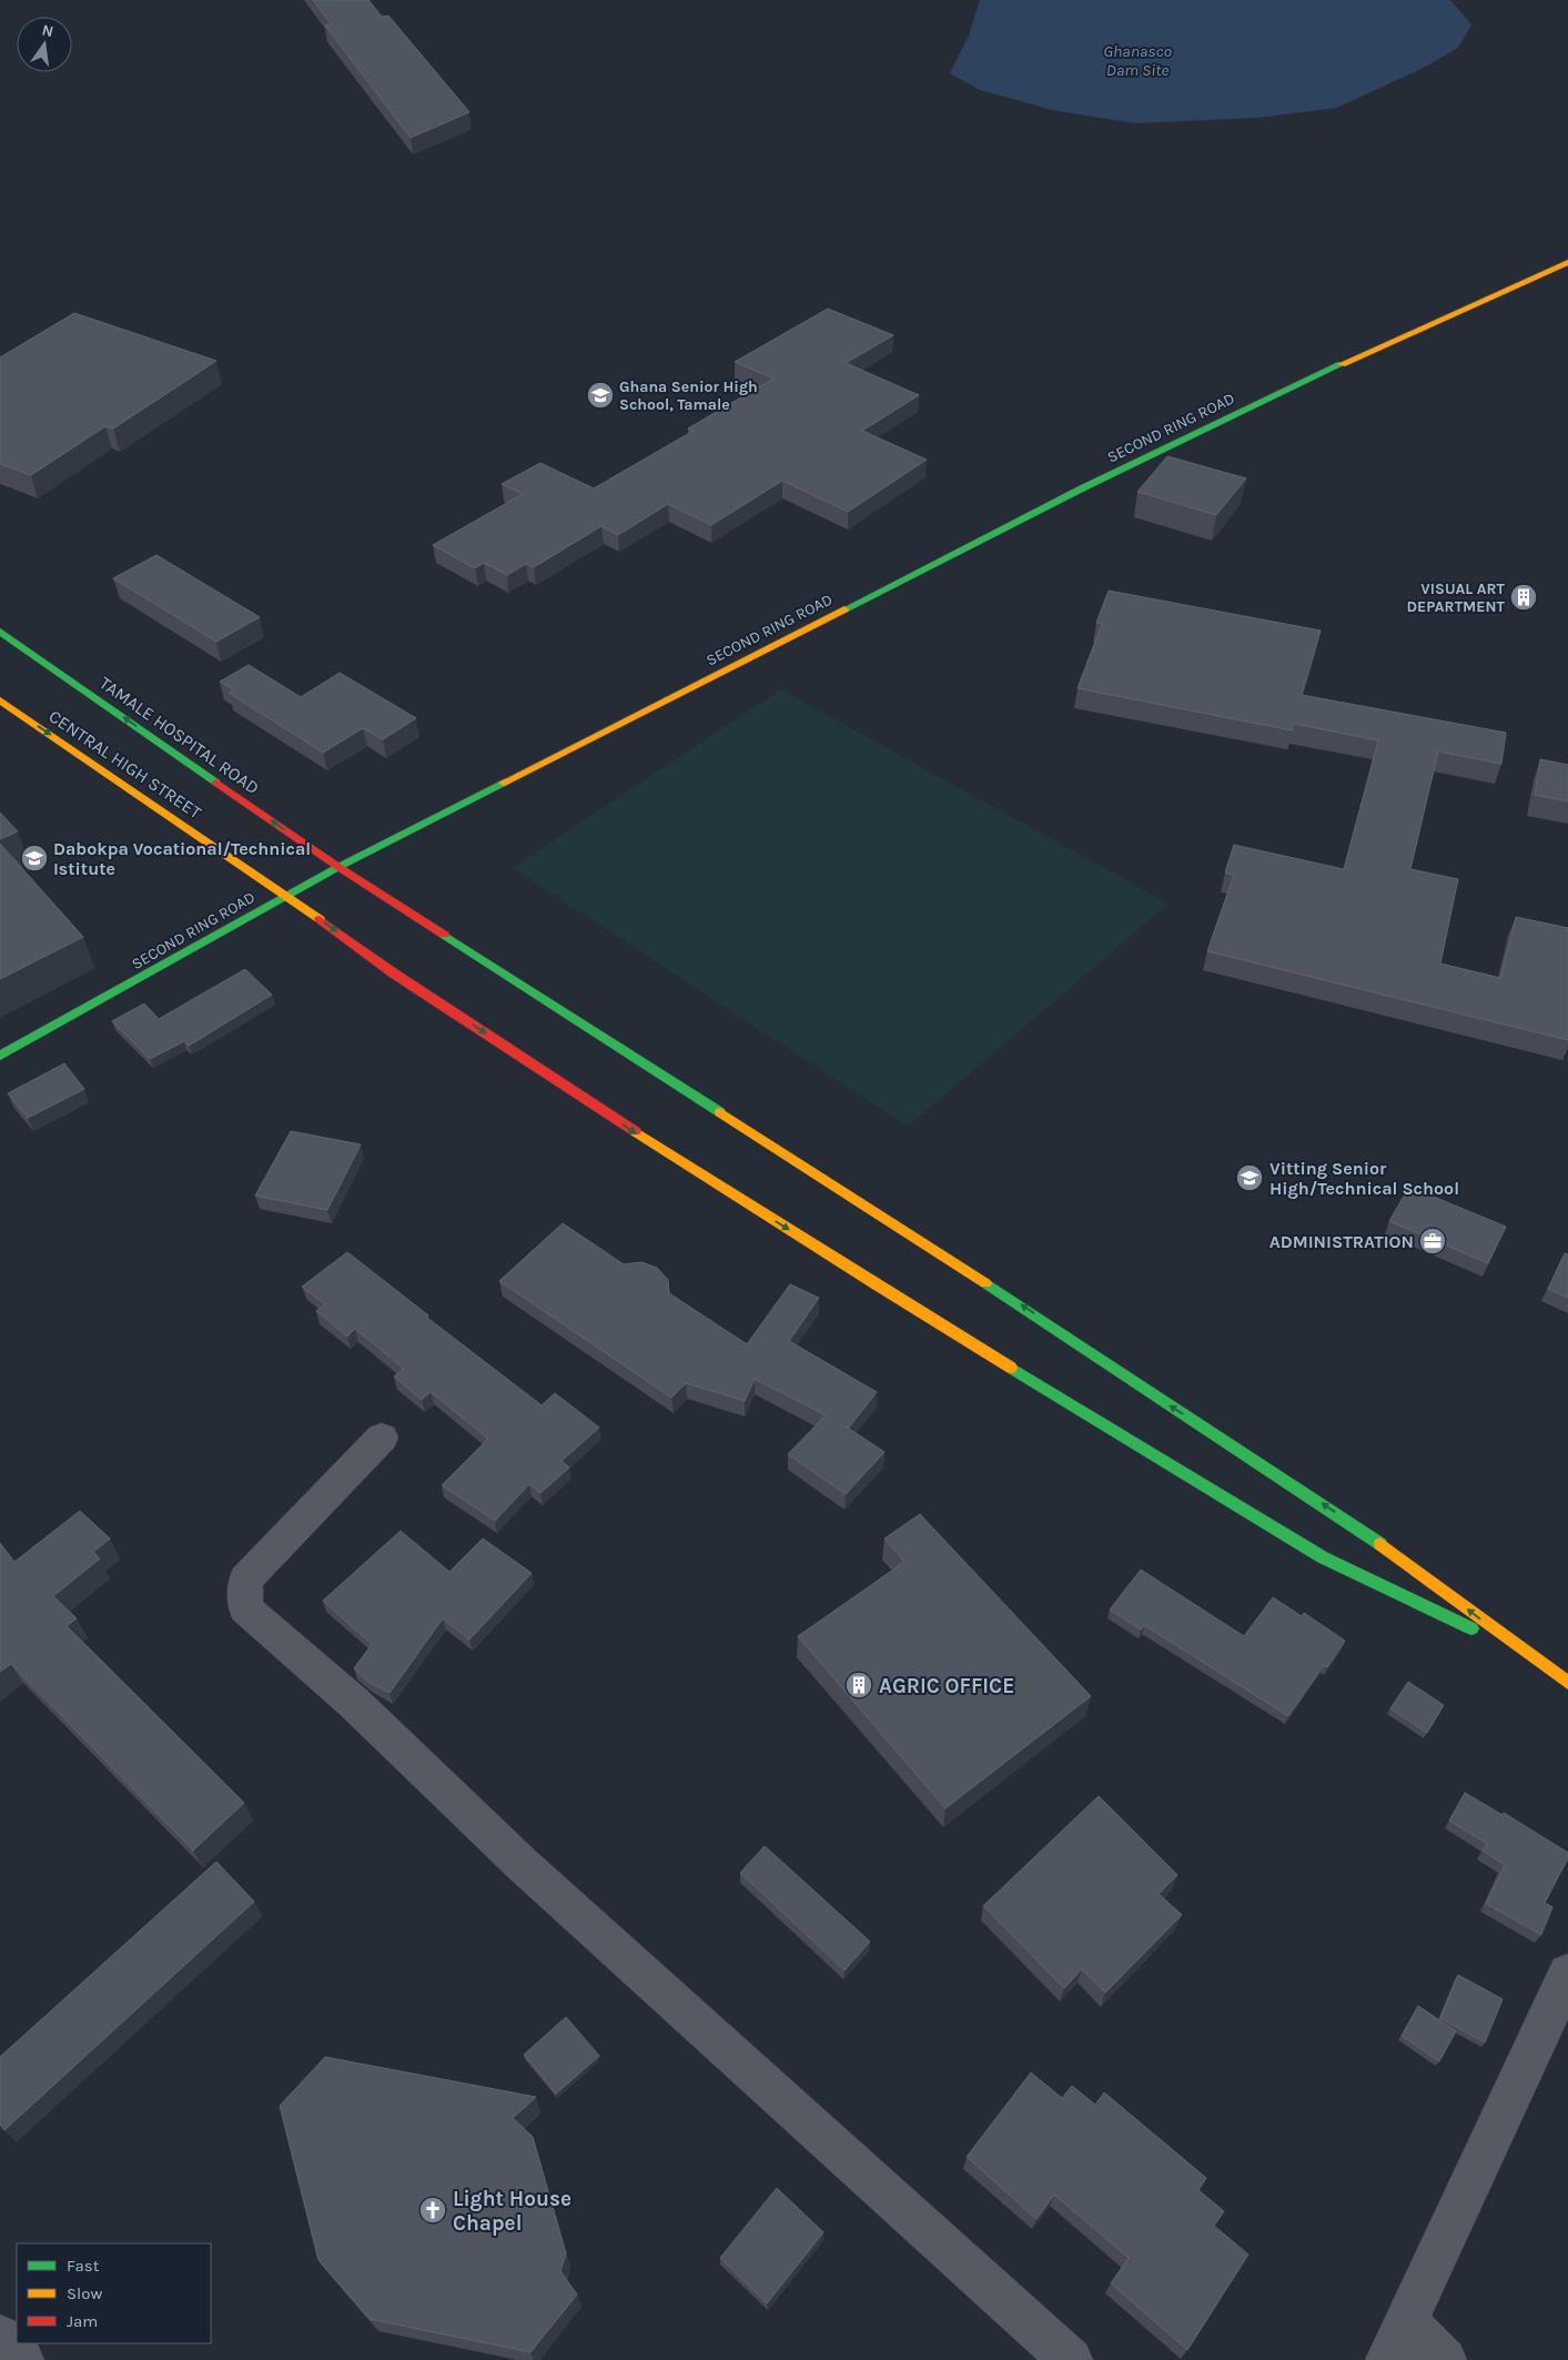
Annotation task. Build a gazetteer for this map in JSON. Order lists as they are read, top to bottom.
{
  "streets": {
    "main road": ["SECOND RING ROAD", "TAMALE HOSPITAL ROAD", "CENTRAL HIGH STREET"]
  },
  "crossings": [
    ["SECOND RING ROAD", "TAMALE HOSPITAL ROAD"],
    ["SECOND RING ROAD", "CENTRAL HIGH STREET"],
    ["TAMALE HOSPITAL ROAD", "CENTRAL HIGH STREET"]
  ],
  "one_way": ["TAMALE HOSPITAL ROAD", "CENTRAL HIGH STREET"],
  "water": ["Ghanasco Dam Site"],
  "places": {
    "school or university": ["Ghana Senior High School, Tamale", "Dabokpa Vocational/Technical Istitute", "Vitting Senior High/Technical School"],
    "building": ["VISUAL ART DEPARTMENT", "AGRIC OFFICE"],
    "office": ["ADMINISTRATION"],
    "church": ["Light House Chapel"]
  },
  "legend": ["Fast", "Slow", "Jam"],
  "north": "top"
}
